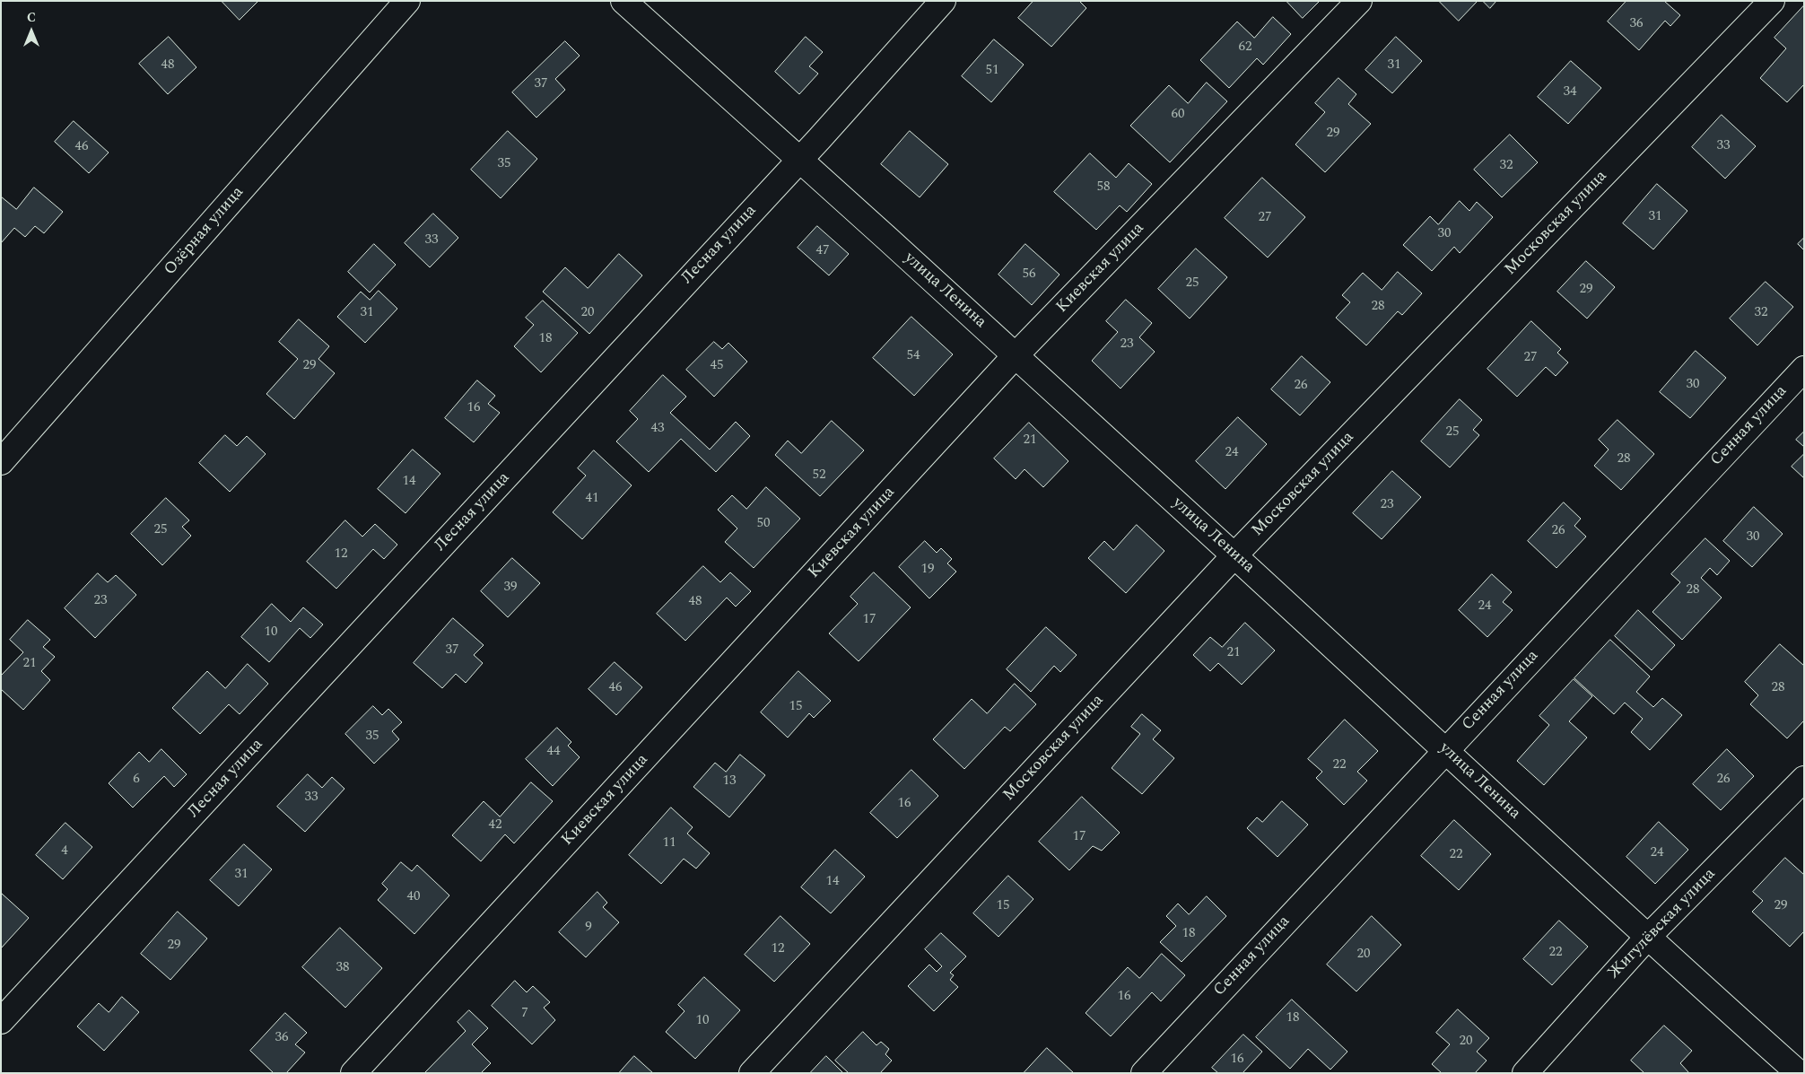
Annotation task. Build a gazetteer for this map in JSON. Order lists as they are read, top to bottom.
{
  "streets": {
    "street": [
      "Московская улица",
      "Озёрная улица",
      "Лесная улица",
      "Киевская улица",
      "улица Ленина",
      "Сенная улица",
      "Жигулёвская улица"
    ]
  },
  "crossings": [
    ["Московская улица", "улица Ленина"],
    ["Лесная улица", "улица Ленина"],
    ["Киевская улица", "улица Ленина"],
    ["улица Ленина", "Сенная улица"],
    ["улица Ленина", "Жигулёвская улица"]
  ],
  "house_numbers": [
    "36",
    "62",
    "48",
    "31",
    "51",
    "37",
    "34",
    "60",
    "29",
    "33",
    "46",
    "35",
    "32",
    "58",
    "31",
    "27",
    "30",
    "33",
    "47",
    "56",
    "25",
    "29",
    "28",
    "31",
    "20",
    "32",
    "18",
    "23",
    "54",
    "27",
    "29",
    "45",
    "30",
    "26",
    "16",
    "43",
    "25",
    "21",
    "24",
    "28",
    "52",
    "14",
    "41",
    "23",
    "50",
    "25",
    "26",
    "30",
    "12",
    "19",
    "39",
    "28",
    "23",
    "48",
    "24",
    "17",
    "10",
    "37",
    "21",
    "21",
    "46",
    "28",
    "15",
    "35",
    "44",
    "22",
    "6",
    "26",
    "13",
    "33",
    "16",
    "42",
    "17",
    "11",
    "4",
    "24",
    "22",
    "31",
    "14",
    "40",
    "15",
    "29",
    "9",
    "18",
    "29",
    "12",
    "22",
    "20",
    "38",
    "16",
    "7",
    "18",
    "10",
    "36",
    "20",
    "16"
  ],
  "north": "top"
}
